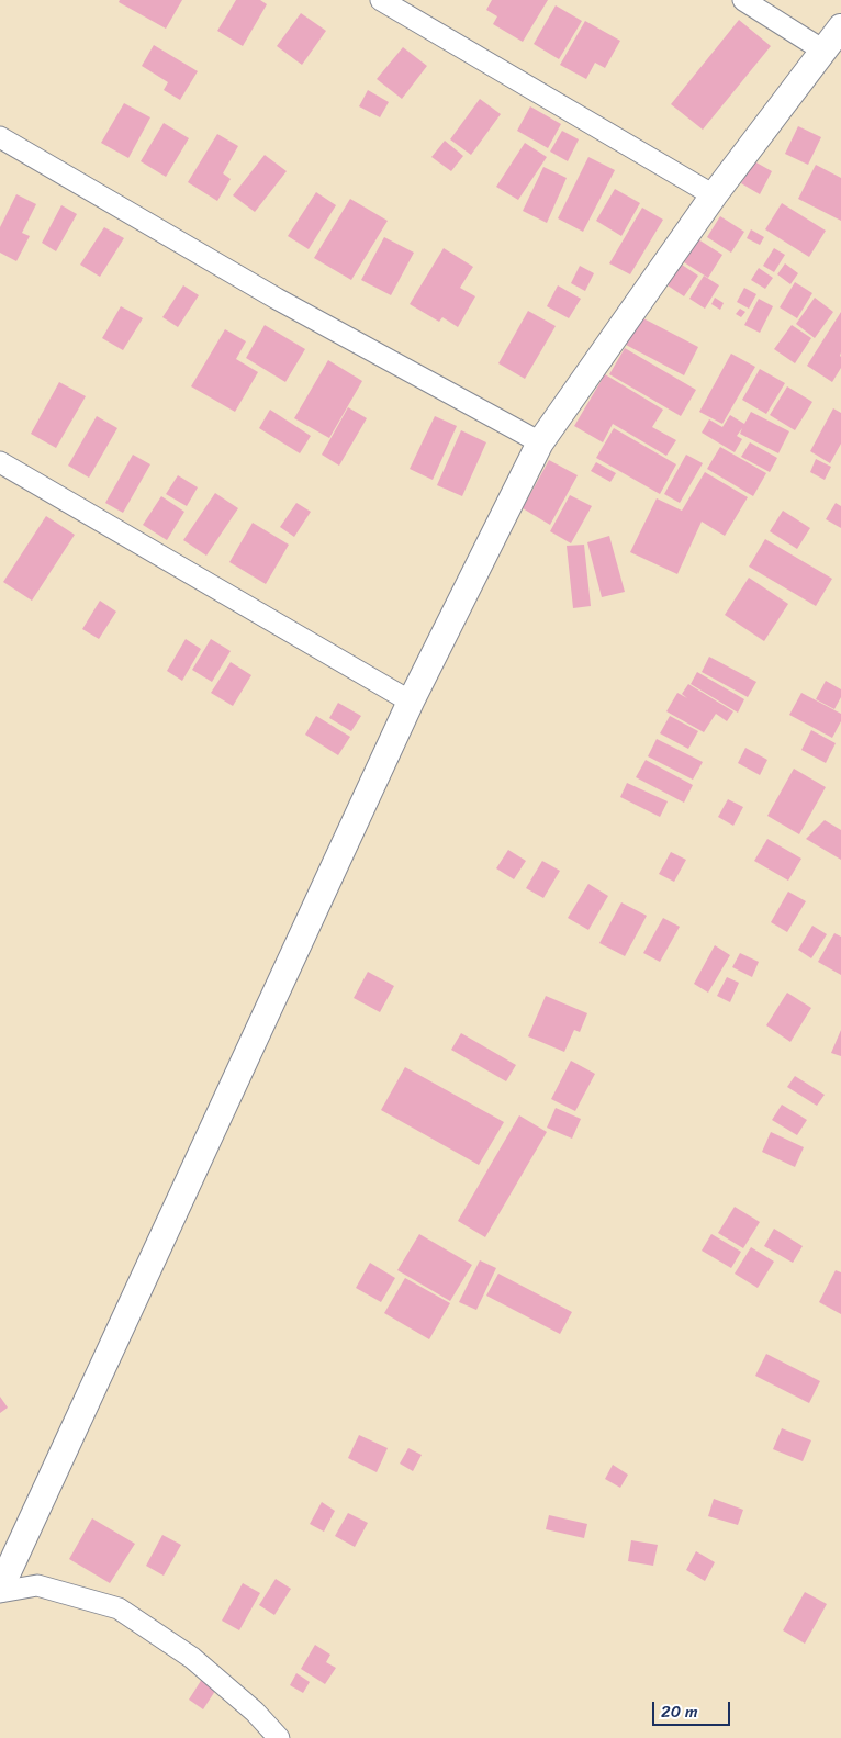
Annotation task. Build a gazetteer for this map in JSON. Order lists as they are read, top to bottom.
{
  "scale_bar": "20 m"
}
